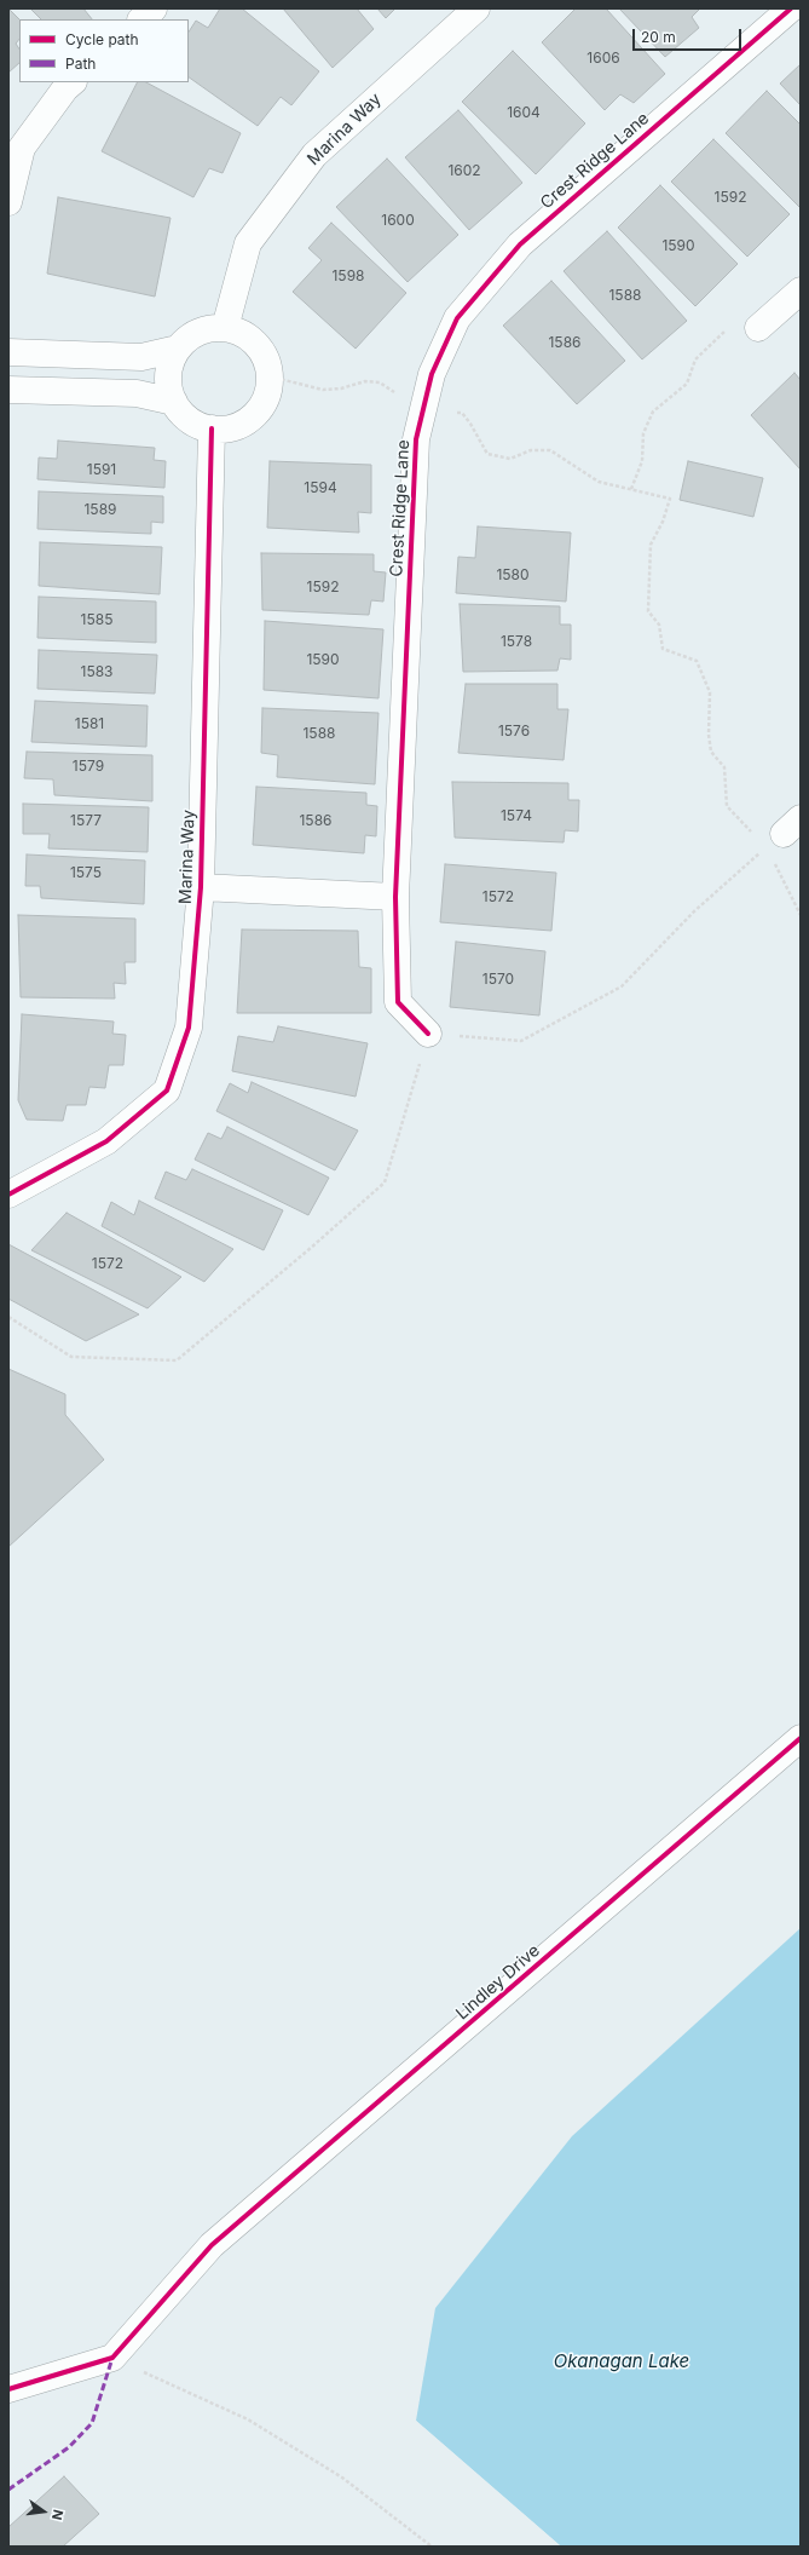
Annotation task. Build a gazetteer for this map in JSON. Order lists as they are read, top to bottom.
{
  "streets": {
    "street": ["Marina Way", "Crest Ridge Lane", "Lindley Drive"]
  },
  "water": ["Okanagan Lake"],
  "house_numbers": [
    "1606",
    "1604",
    "1602",
    "1592",
    "1600",
    "1590",
    "1598",
    "1588",
    "1586",
    "1591",
    "1594",
    "1589",
    "1580",
    "1592",
    "1585",
    "1578",
    "1590",
    "1583",
    "1581",
    "1576",
    "1588",
    "1579",
    "1574",
    "1577",
    "1586",
    "1575",
    "1572",
    "1570",
    "1572"
  ],
  "legend": ["Cycle path", "Path"],
  "scale_bar": "20 m",
  "north": "right"
}
